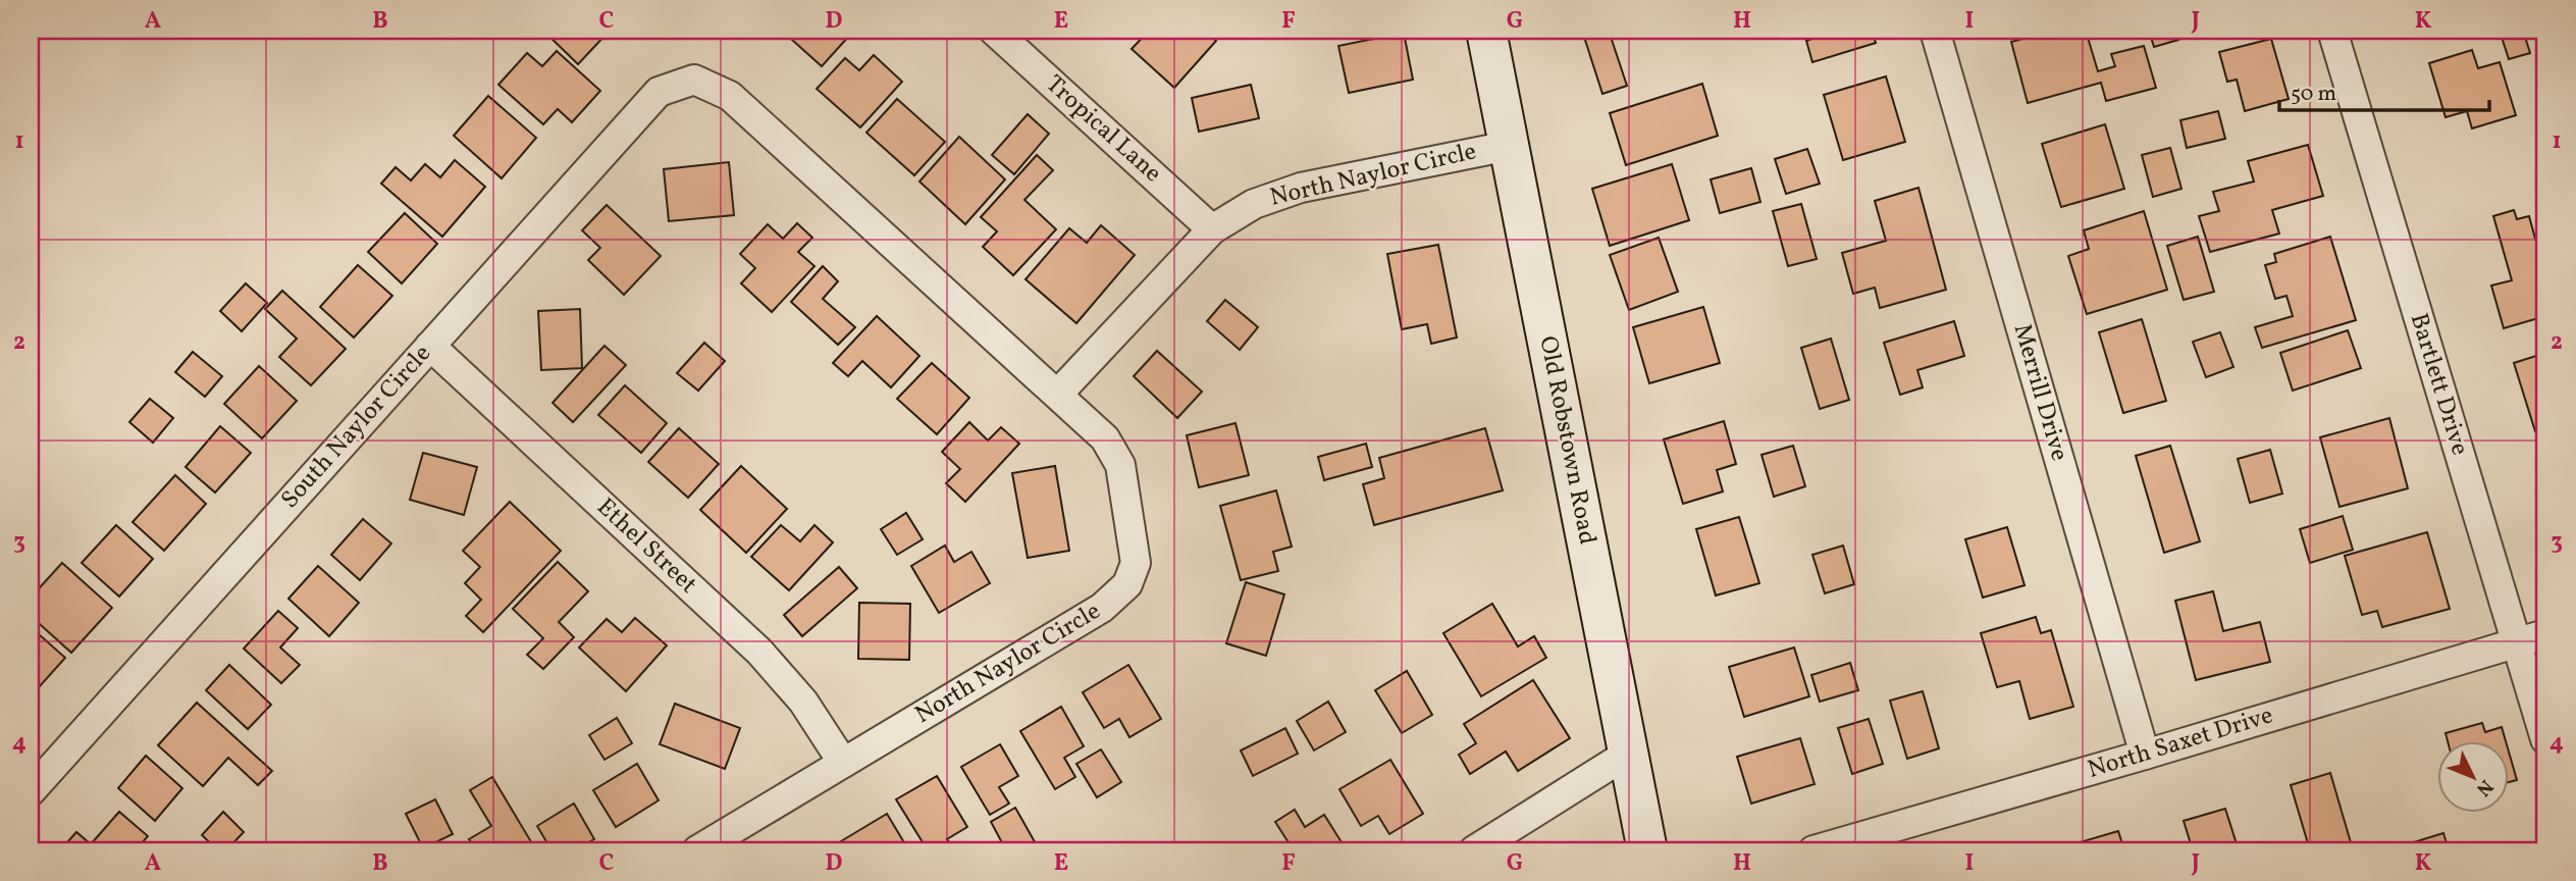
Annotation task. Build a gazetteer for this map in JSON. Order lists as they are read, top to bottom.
{
  "streets": {
    "street": [
      "Tropical Lane",
      "North Naylor Circle",
      "Bartlett Drive",
      "Merrill Drive",
      "South Naylor Circle",
      "Old Robstown Road",
      "Ethel Street",
      "North Saxet Drive"
    ]
  },
  "crossings": [
    ["Tropical Lane", "North Naylor Circle"],
    ["North Naylor Circle", "South Naylor Circle"],
    ["North Naylor Circle", "Old Robstown Road"],
    ["North Naylor Circle", "Ethel Street"],
    ["Bartlett Drive", "North Saxet Drive"],
    ["Merrill Drive", "North Saxet Drive"],
    ["South Naylor Circle", "Ethel Street"]
  ],
  "scale_bar": "50 m",
  "north": "bottom right",
  "grid": {
    "columns": [
      "A",
      "B",
      "C",
      "D",
      "E",
      "F",
      "G",
      "H",
      "I",
      "J",
      "K"
    ],
    "rows": [
      "1",
      "2",
      "3",
      "4"
    ]
  }
}
